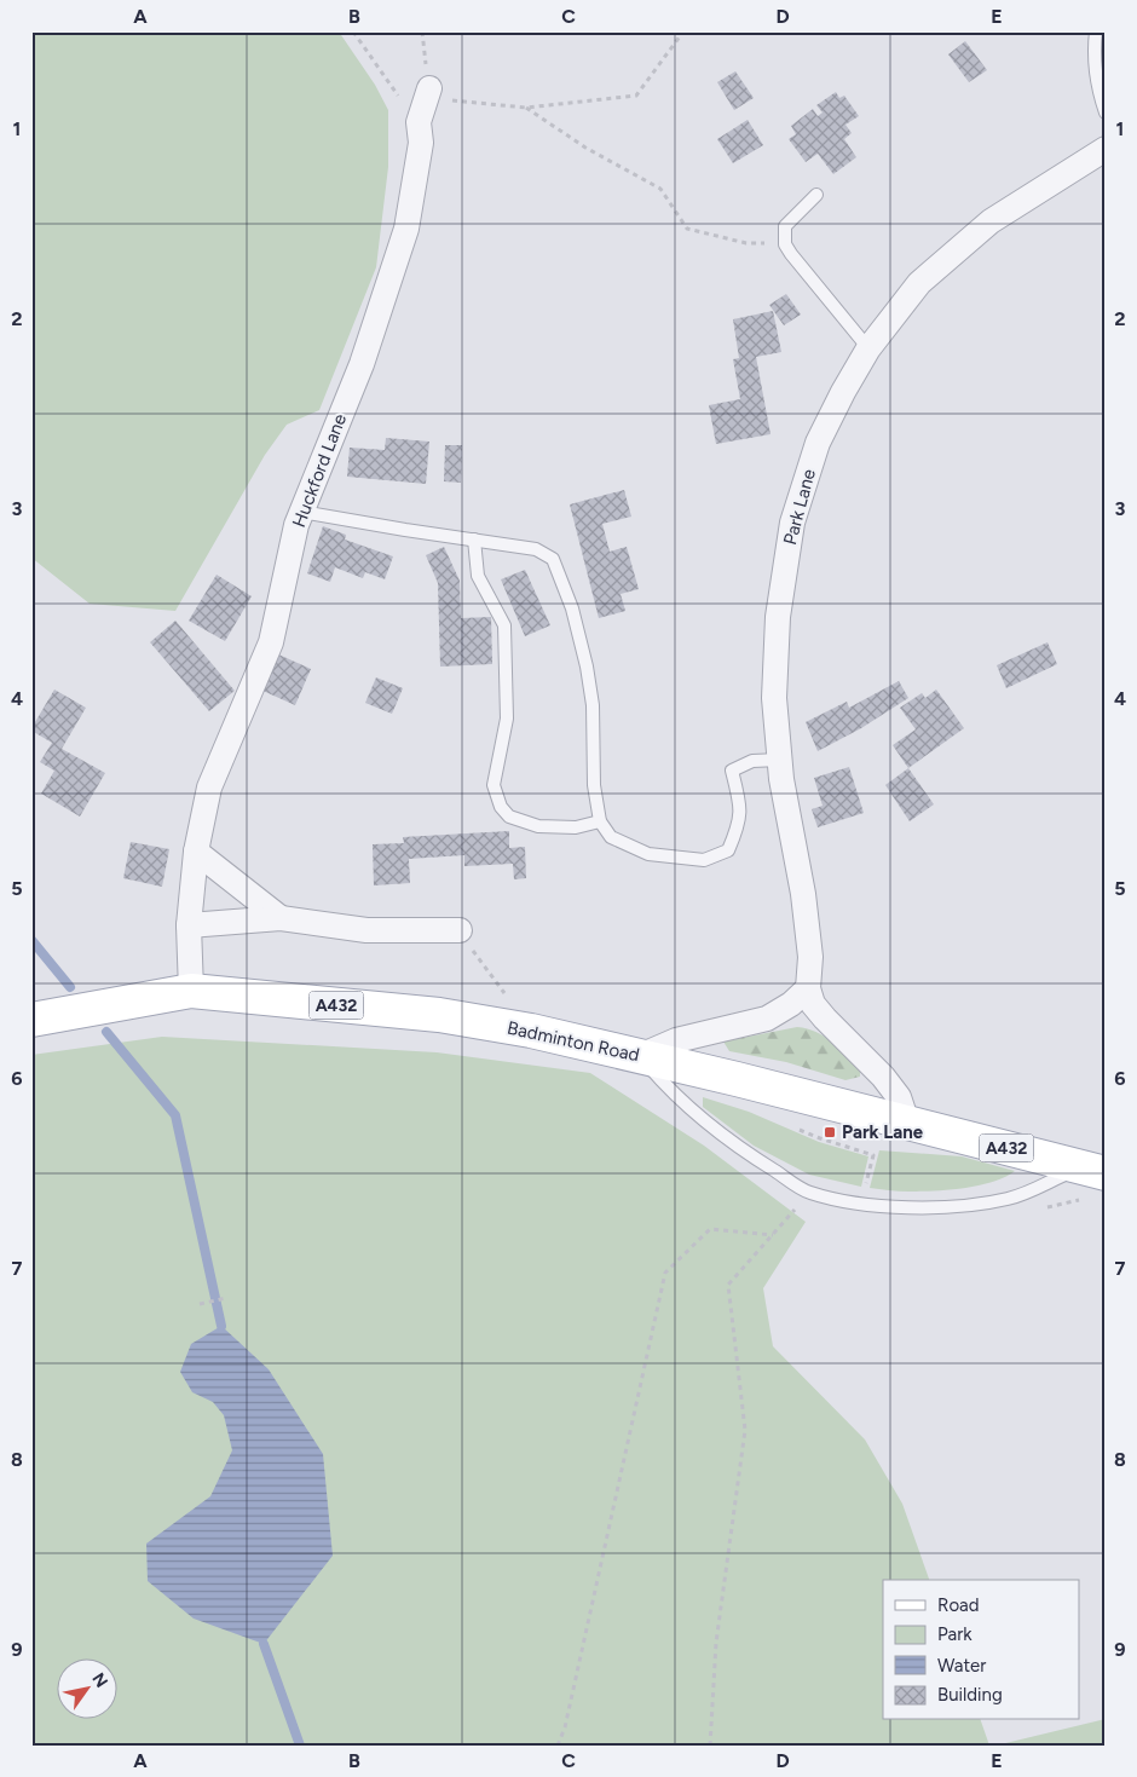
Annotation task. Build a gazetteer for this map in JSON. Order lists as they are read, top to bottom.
{
  "streets": {
    "main road": ["A432", "Badminton Road"],
    "street": ["Huckford Lane", "Park Lane"]
  },
  "crossings": [
    ["Huckford Lane", "Badminton Road"]
  ],
  "places": {
    "transit": ["Park Lane"]
  },
  "legend": [
    "Road",
    "Park",
    "Water",
    "Building"
  ],
  "north": "top right",
  "grid": {
    "columns": [
      "A",
      "B",
      "C",
      "D",
      "E"
    ],
    "rows": [
      "1",
      "2",
      "3",
      "4",
      "5",
      "6",
      "7",
      "8",
      "9"
    ]
  }
}
